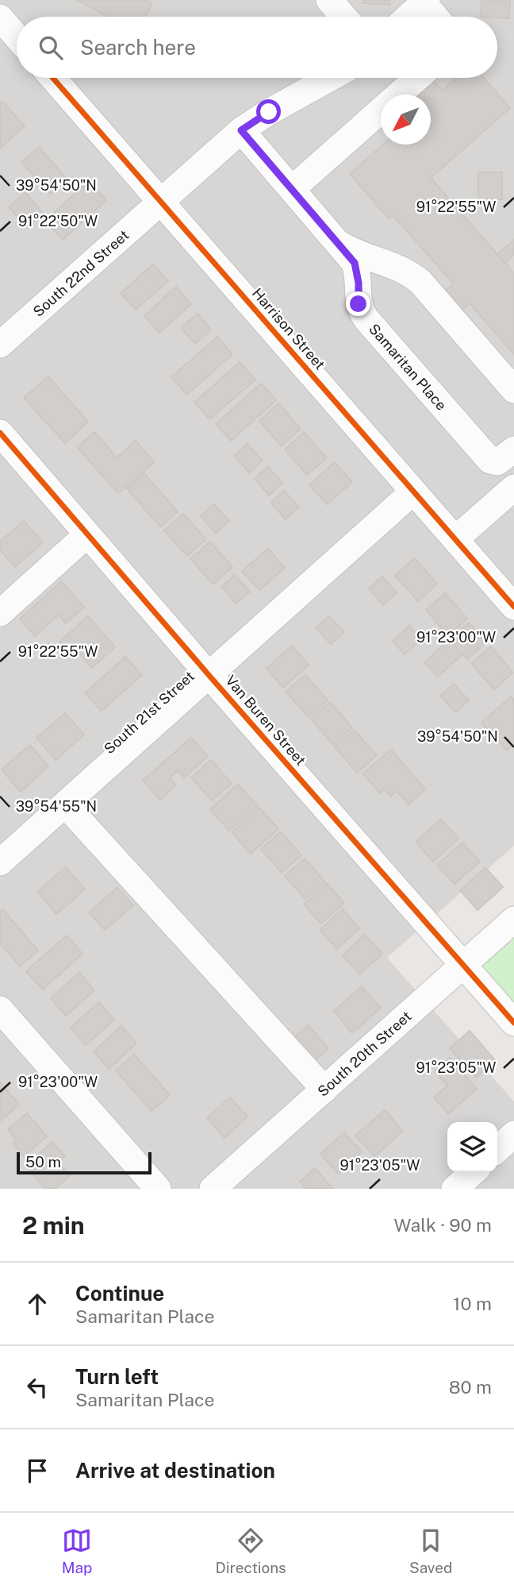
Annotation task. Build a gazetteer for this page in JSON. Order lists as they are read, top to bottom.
{
  "streets": {
    "street": [
      "South 22nd Street",
      "Harrison Street",
      "Samaritan Place",
      "South 21st Street",
      "Van Buren Street",
      "South 20th Street"
    ]
  },
  "crossings": [
    ["South 22nd Street", "Harrison Street"],
    ["Harrison Street", "South 21st Street"],
    ["South 21st Street", "Van Buren Street"],
    ["Van Buren Street", "South 20th Street"]
  ],
  "scale_bar": "50 m",
  "north": "bottom left",
  "page": {
    "search": "Search here",
    "scale": "50 m",
    "heading": ["2 min", "Walk · 90 m"],
    "list": [
      ["Continue", "Samaritan Place", "10 m"],
      ["Turn left", "Samaritan Place", "80 m"],
      "Arrive at destination"
    ],
    "nav": ["Map", "Directions", "Saved"]
  },
  "coordinates": [
    "39°54'50\"N",
    "91°22'55\"W",
    "91°22'50\"W",
    "91°23'00\"W",
    "39°54'55\"N",
    "91°23'05\"W"
  ]
}
